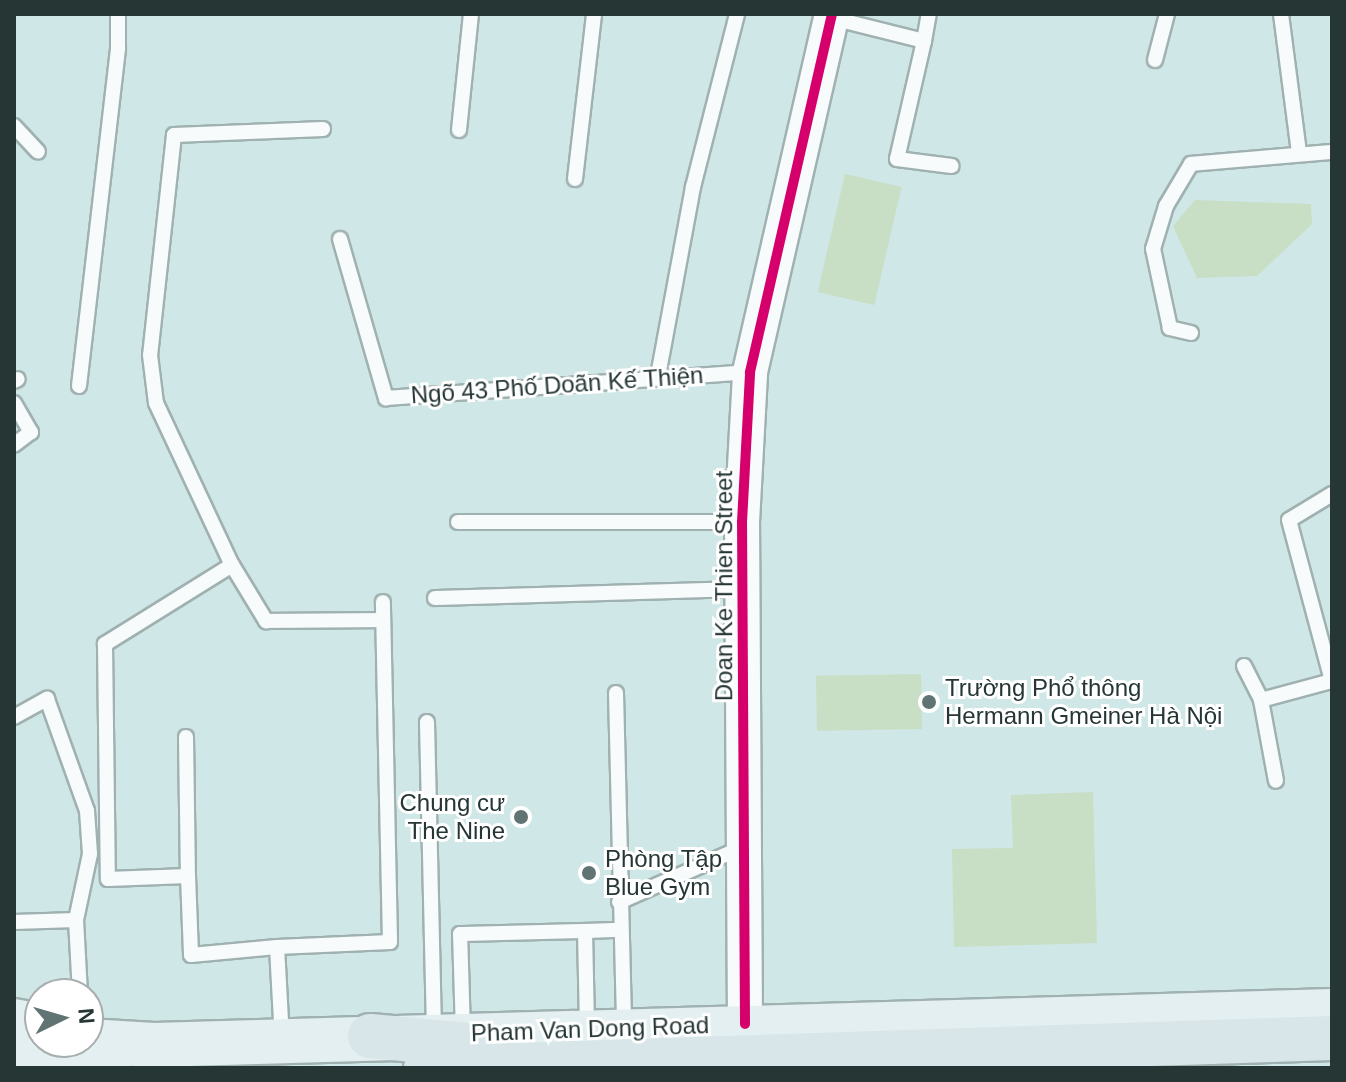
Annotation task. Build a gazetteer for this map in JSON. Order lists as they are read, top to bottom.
{
  "streets": {
    "main road": ["Pham Van Dong Road"],
    "street": ["Doan Ke Thien Street"],
    "lane": ["Ngõ 43 Phố Doãn Kế Thiện"]
  },
  "crossings": [
    ["Ngõ 43 Phố Doãn Kế Thiện", "Doan Ke Thien Street"],
    ["Doan Ke Thien Street", "Pham Van Dong Road"]
  ],
  "places": ["Trường Phổ thông Hermann Gmeiner Hà Nội", "Chung cư The Nine", "Phòng Tập Blue Gym"],
  "north": "right"
}
